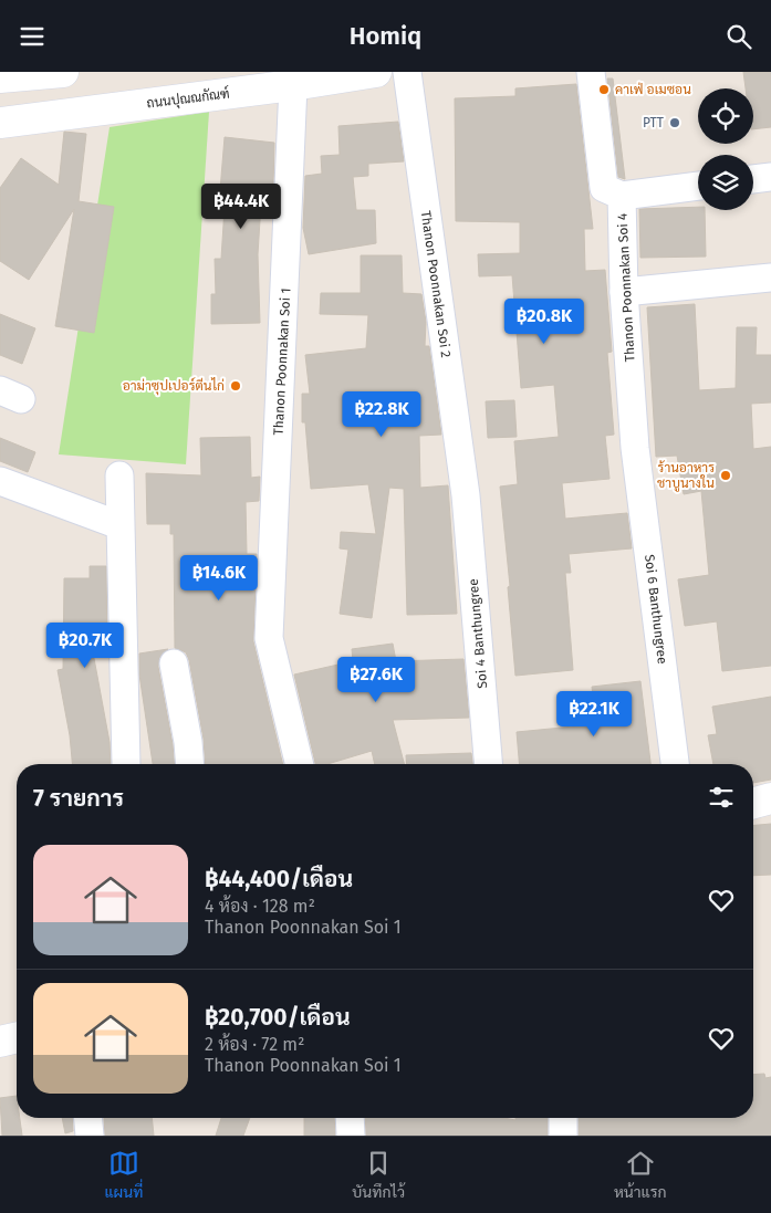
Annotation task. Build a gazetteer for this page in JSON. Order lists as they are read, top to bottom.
{
  "streets": {
    "street": [
      "ถนนปุณณกัณฑ์",
      "Thanon Poonnakan Soi 2",
      "Thanon Poonnakan Soi 4",
      "Thanon Poonnakan Soi 1",
      "Soi 6 Banthungree",
      "Soi 4 Banthungree"
    ]
  },
  "crossings": [
    ["ถนนปุณณกัณฑ์", "Thanon Poonnakan Soi 1"],
    ["Thanon Poonnakan Soi 2", "Soi 4 Banthungree"],
    ["Thanon Poonnakan Soi 4", "Soi 6 Banthungree"]
  ],
  "places": [
    "คาเฟ่ อเมซอน",
    "PTT",
    "อาม่าซุปเปอร์ตีนไก่",
    "ร้านอาหาร ชาบูนางใน"
  ],
  "page": {
    "header": "Homiq",
    "price": [
      "฿44.4K",
      "฿20.8K",
      "฿22.8K",
      "฿14.6K",
      "฿20.7K",
      "฿27.6K",
      "฿22.1K"
    ],
    "heading": "7 รายการ",
    "list": [
      {
        "name": "฿44,400/เดือน",
        "note": "4 ห้อง · 128 m² · Thanon Poonnakan Soi 1"
      },
      {
        "name": "฿20,700/เดือน",
        "note": "2 ห้อง · 72 m² · Thanon Poonnakan Soi 1"
      }
    ],
    "tabs": ["แผนที่", "บันทึกไว้", "หน้าแรก"]
  }
}
